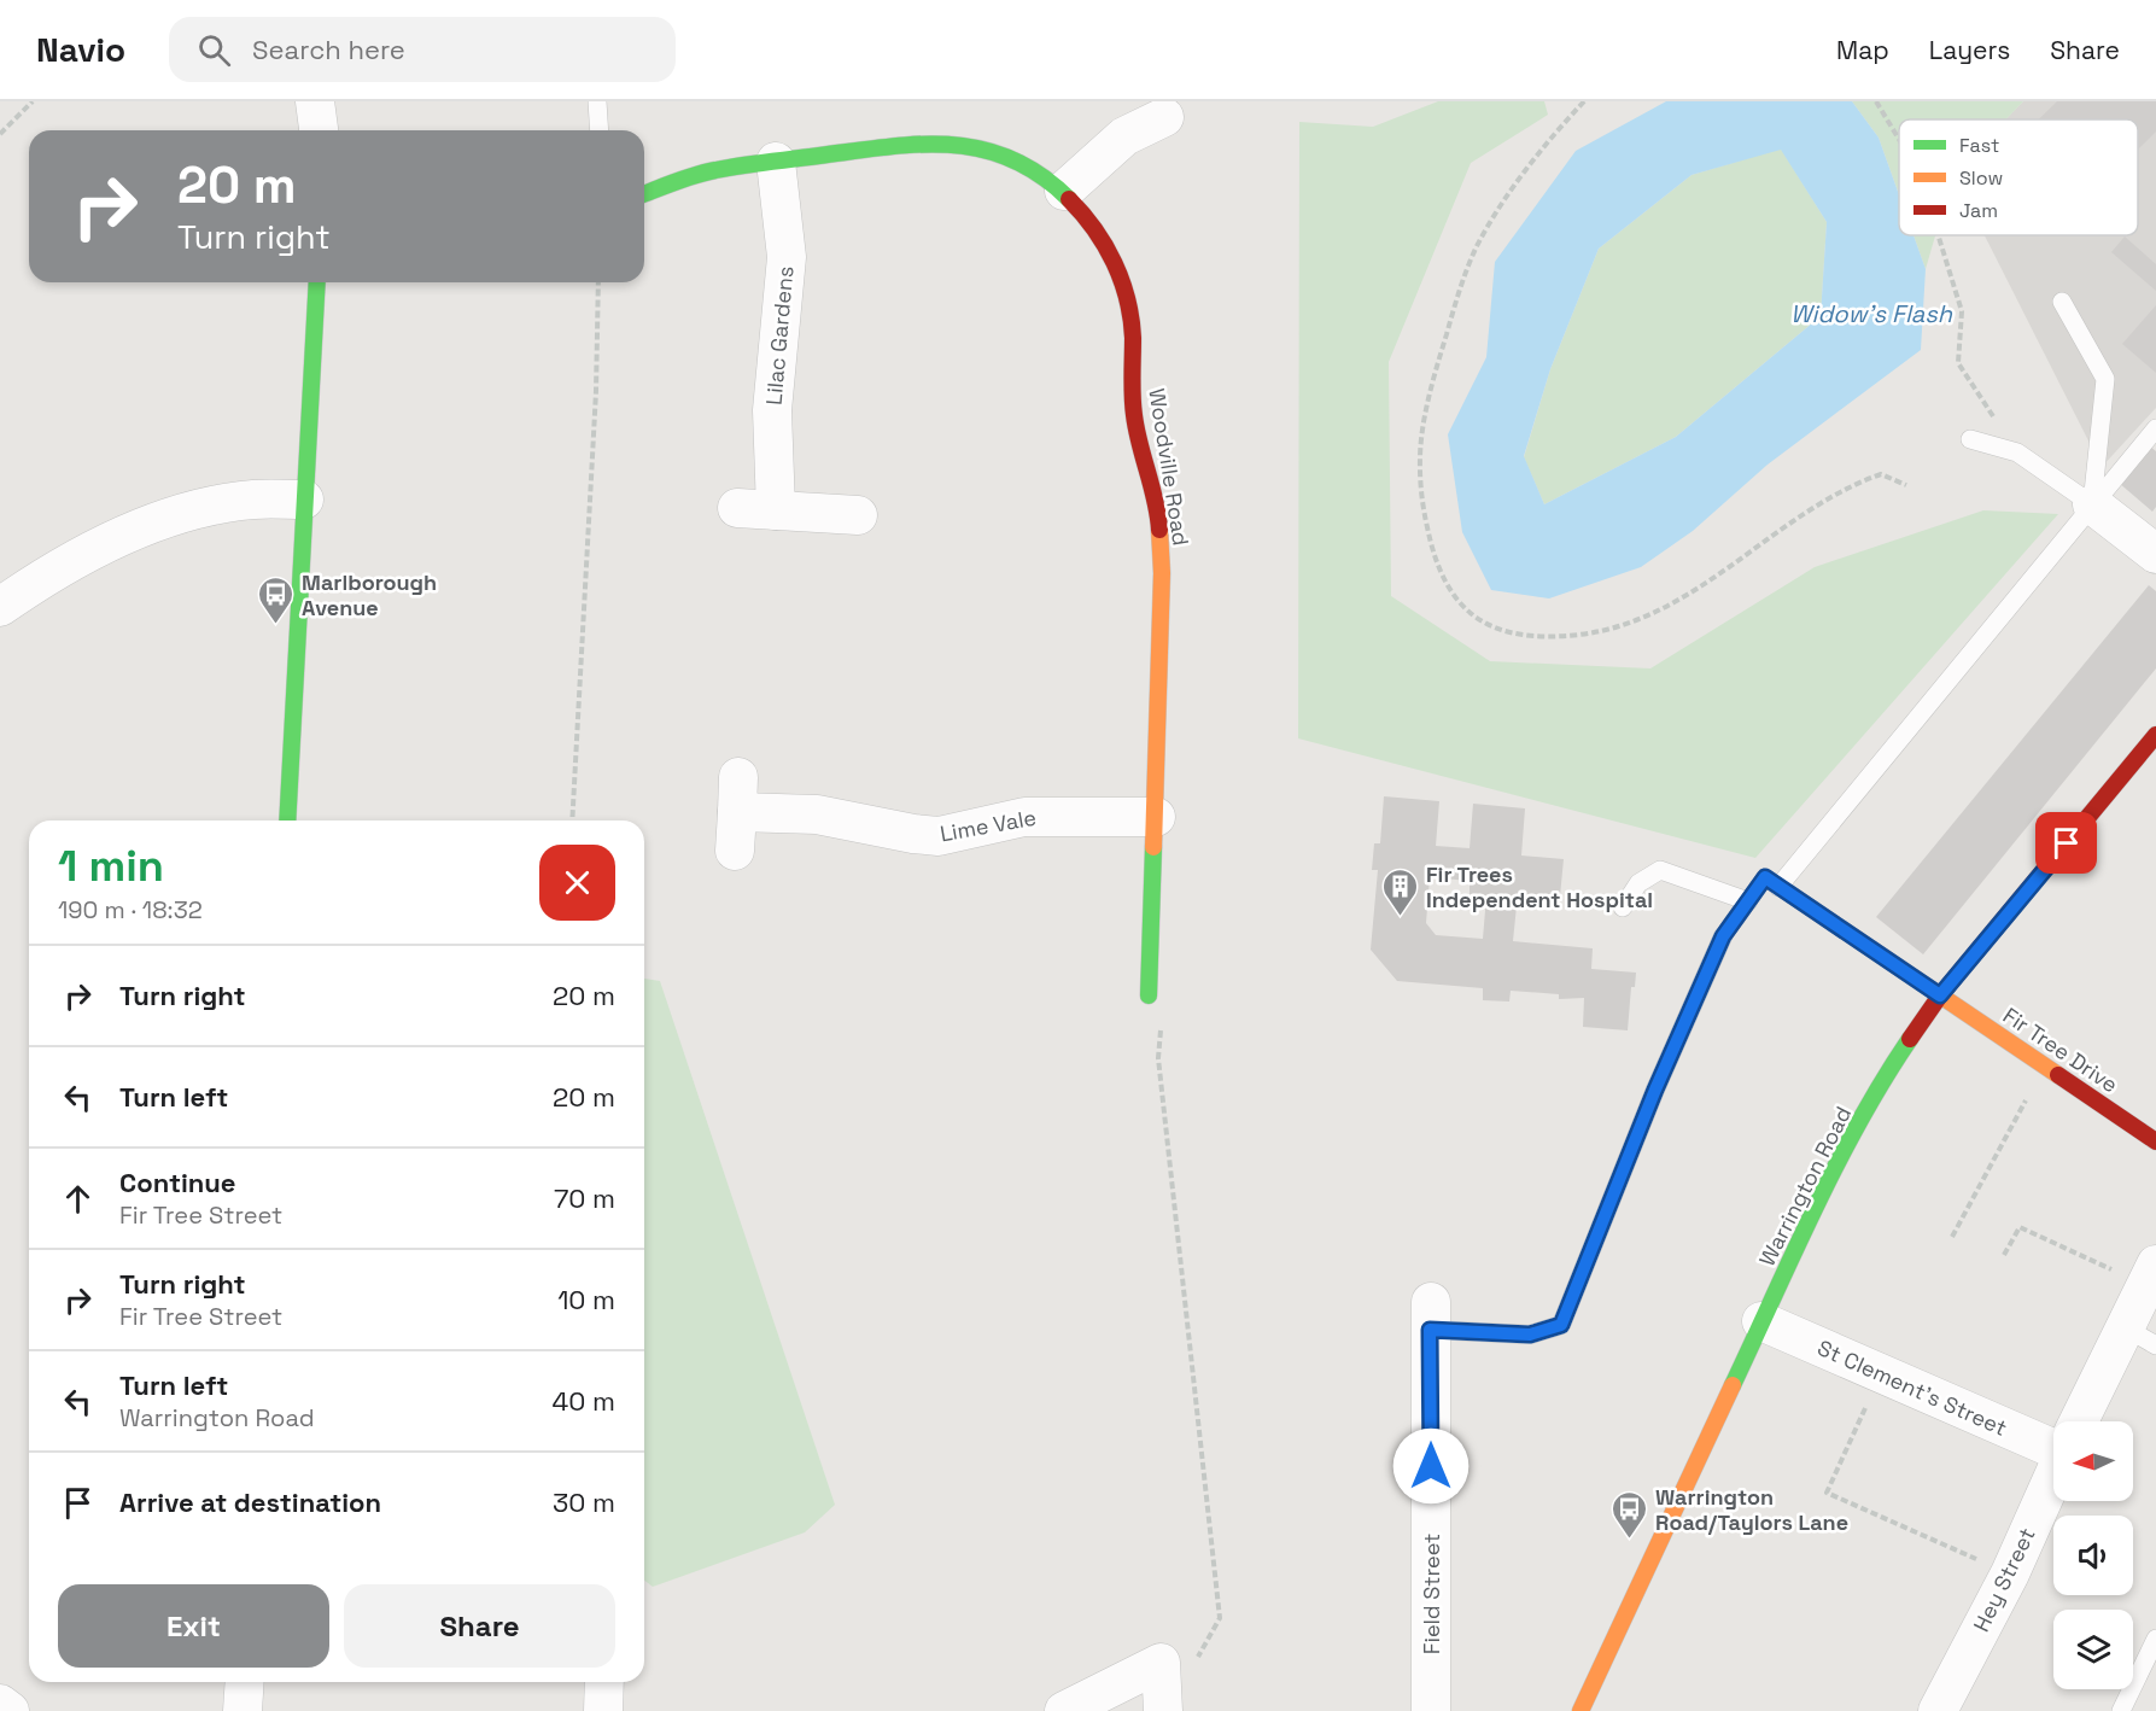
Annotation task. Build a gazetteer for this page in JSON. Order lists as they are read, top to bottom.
{
  "streets": {
    "street": [
      "Lilac Gardens",
      "Woodville Road",
      "Lime Vale",
      "Fir Tree Drive",
      "Warrington Road",
      "St Clement's Street",
      "Hey Street",
      "Field Street"
    ]
  },
  "crossings": [
    ["Lilac Gardens", "Woodville Road"],
    ["Woodville Road", "Lime Vale"],
    ["Fir Tree Drive", "Warrington Road"],
    ["Warrington Road", "St Clement's Street"]
  ],
  "water": ["Widow's Flash"],
  "places": {
    "bus stop": ["Marlborough Avenue", "Warrington Road/Taylors Lane"],
    "building": ["Fir Trees Independent Hospital"]
  },
  "legend": ["Fast", "Slow", "Jam"],
  "north": "left",
  "page": {
    "header": "Navio",
    "search": "Search here",
    "nav": ["Map", "Layers", "Share"],
    "turn": ["20 m", "Turn right"],
    "heading": ["1 min", "190 m · 18:32"],
    "list": [
      {
        "name": "Turn right",
        "value": "20 m"
      },
      {
        "name": "Turn left",
        "value": "20 m"
      },
      {
        "name": "Continue",
        "note": "Fir Tree Street",
        "value": "70 m"
      },
      {
        "name": "Turn right",
        "note": "Fir Tree Street",
        "value": "10 m"
      },
      {
        "name": "Turn left",
        "note": "Warrington Road",
        "value": "40 m"
      },
      {
        "name": "Arrive at destination",
        "value": "30 m"
      }
    ],
    "buttons": ["Exit", "Share"]
  }
}
